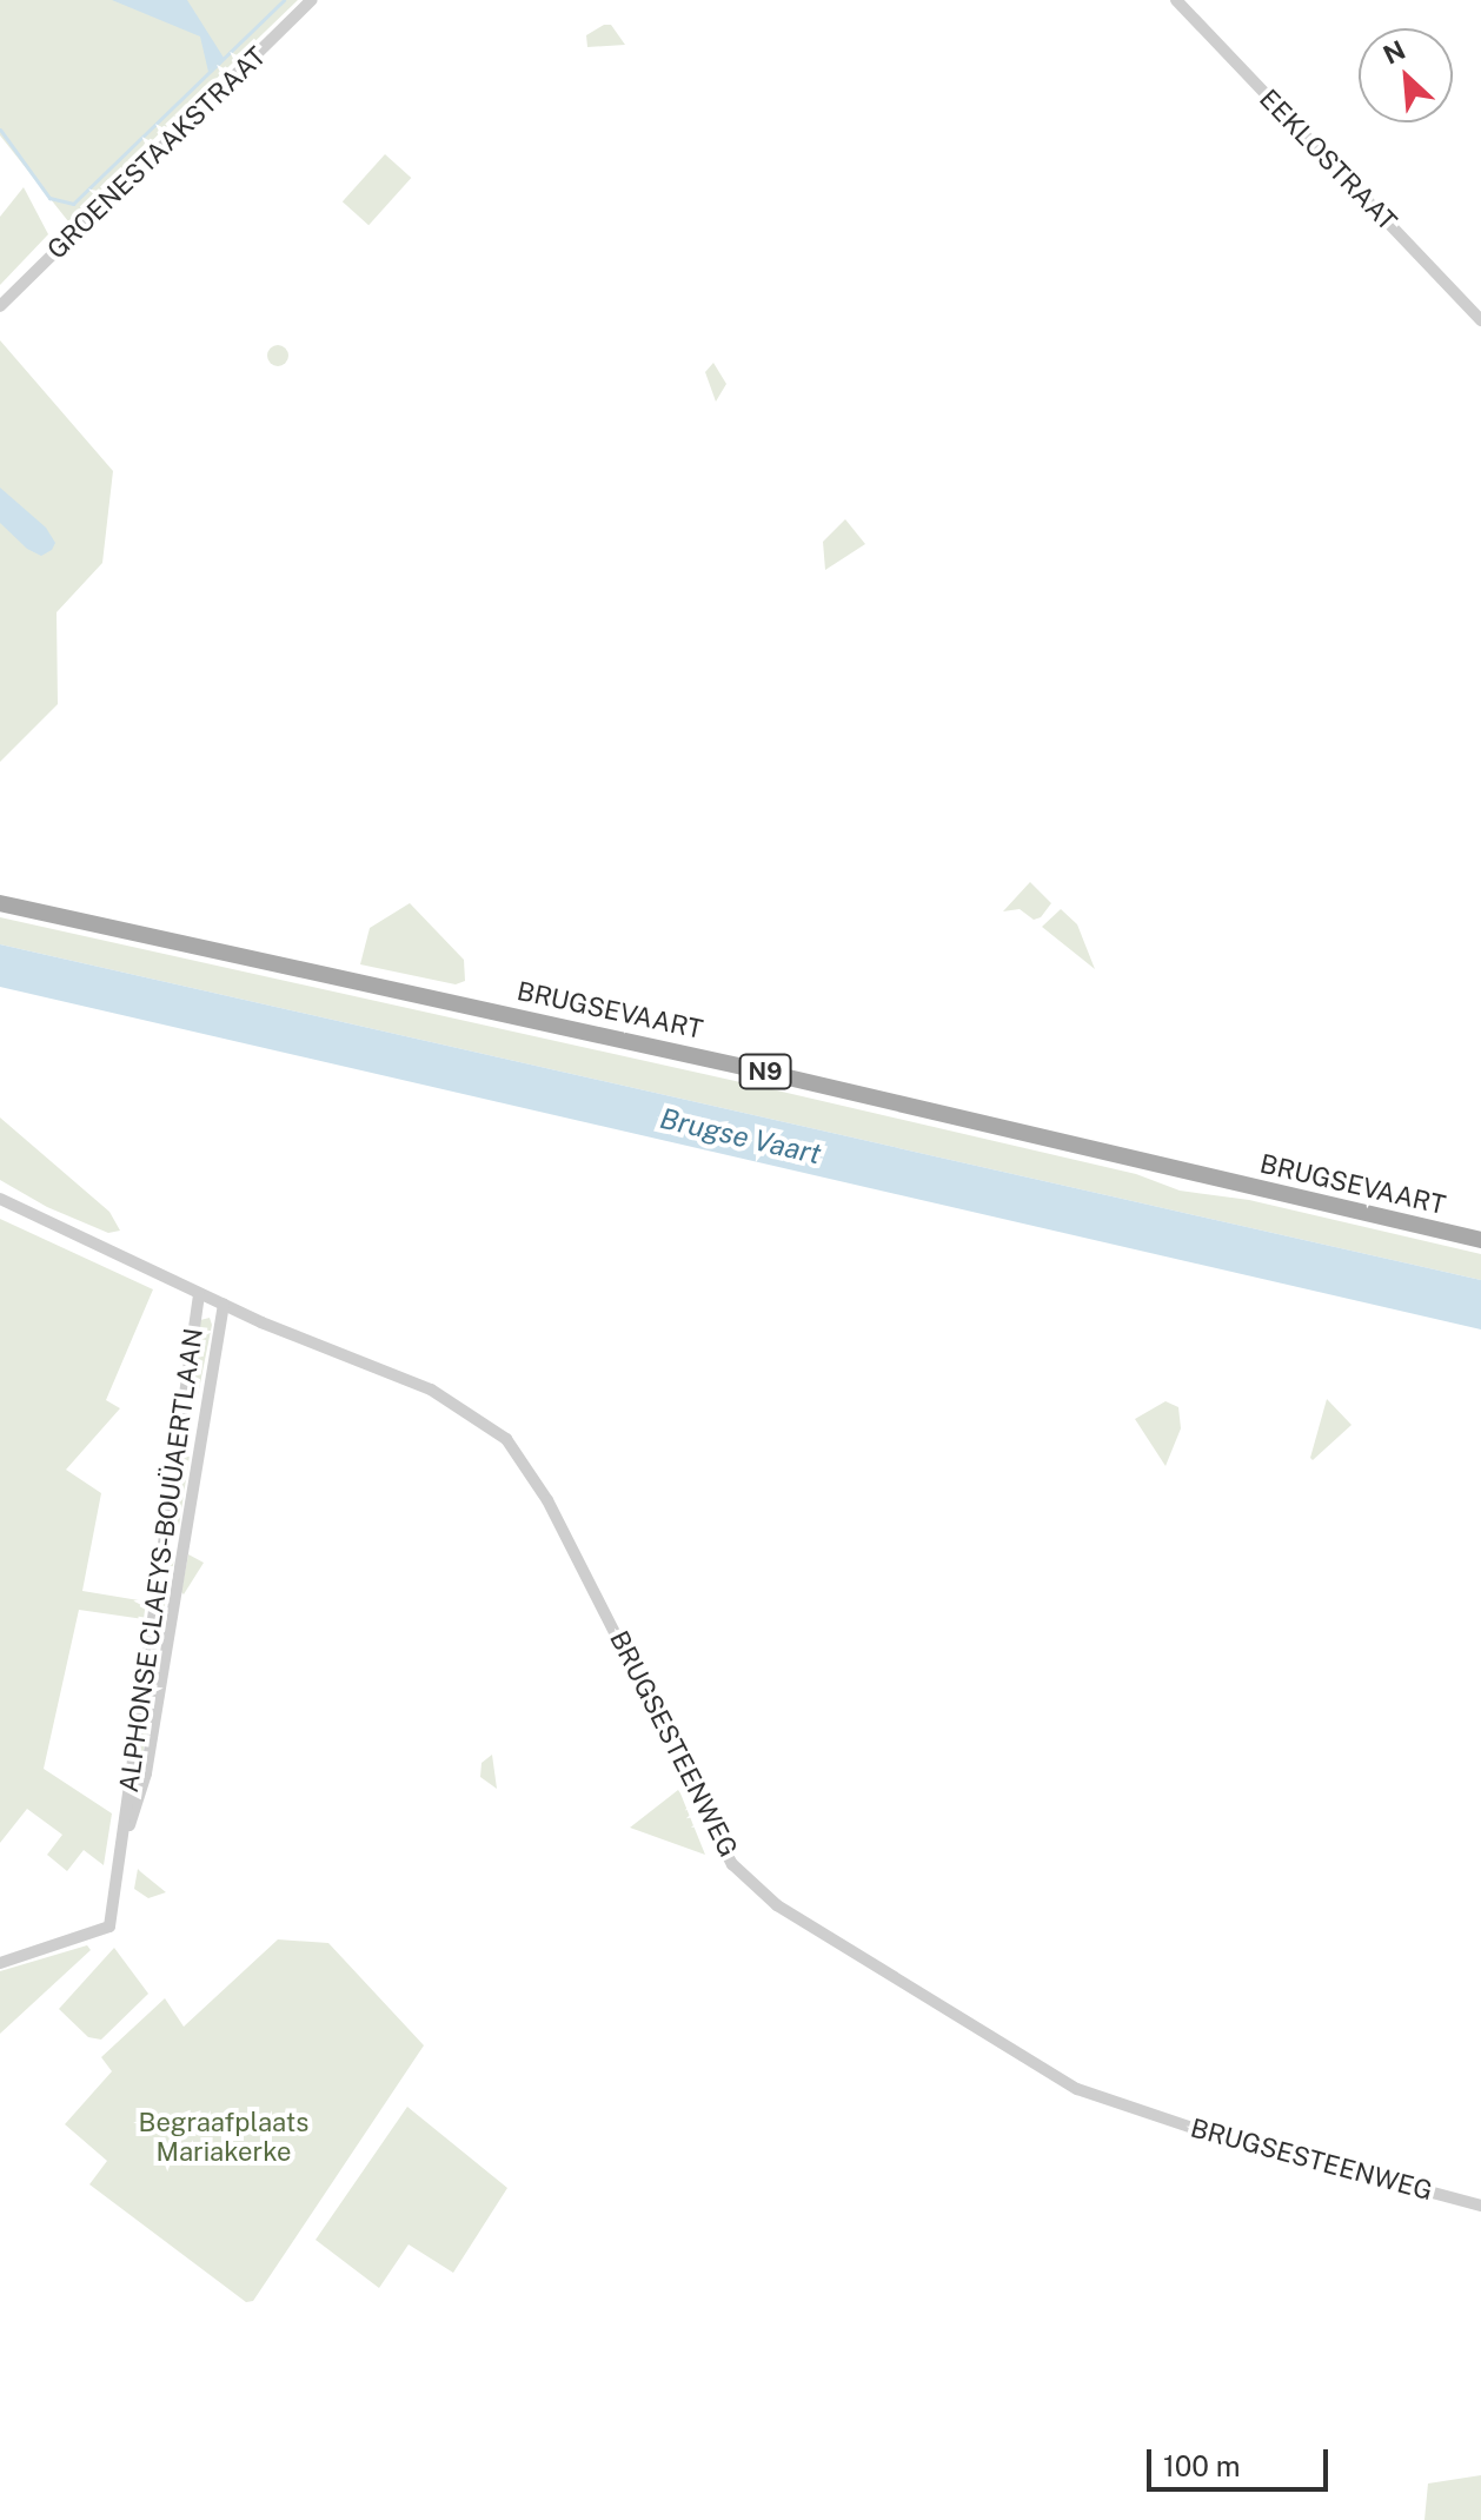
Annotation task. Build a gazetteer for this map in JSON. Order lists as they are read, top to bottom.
{
  "streets": {
    "main road": ["BRUGSEVAART", "N9"],
    "street": [
      "GROENESTAAKSTRAAT",
      "EEKLOSTRAAT",
      "ALPHONSE CLAEYS-BOUÜAERTLAAN",
      "BRUGSESTEENWEG"
    ]
  },
  "crossings": [
    ["ALPHONSE CLAEYS-BOUÜAERTLAAN", "BRUGSESTEENWEG"]
  ],
  "water": ["Brugse Vaart"],
  "parks": ["Begraafplaats Mariakerke"],
  "scale_bar": "100 m",
  "north": "top left"
}
